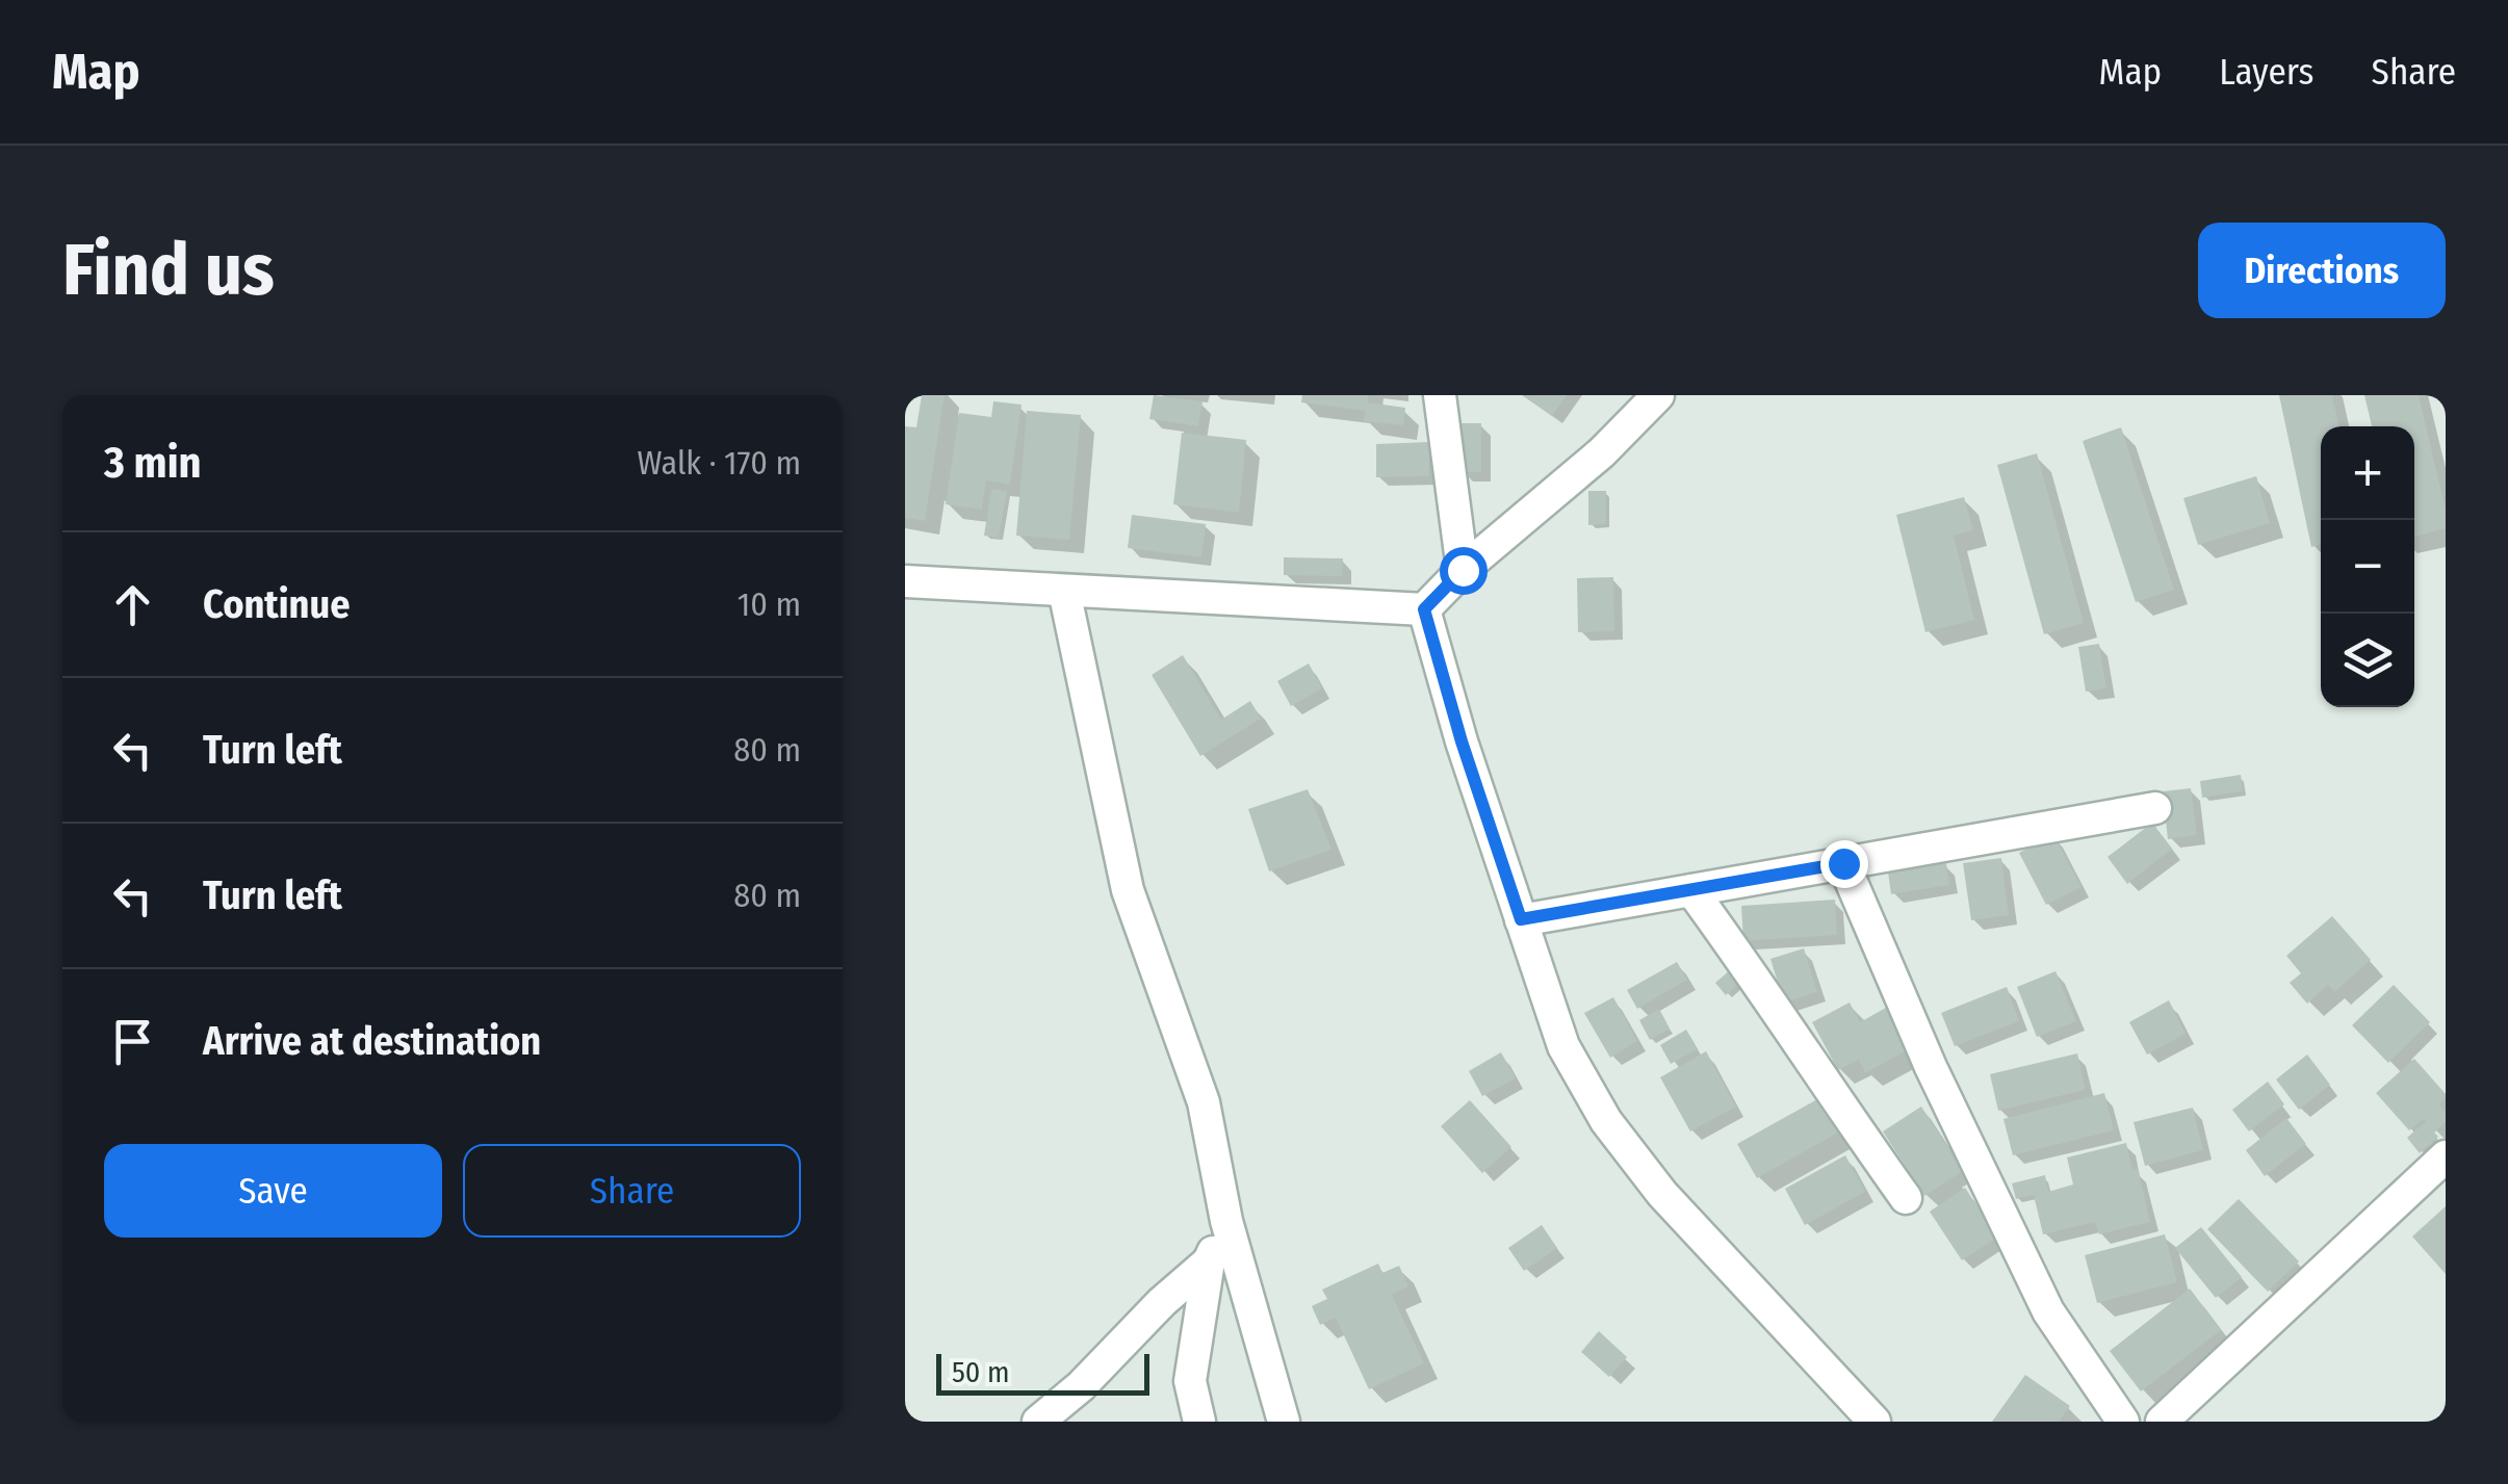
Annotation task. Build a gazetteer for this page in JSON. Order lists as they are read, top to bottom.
{
  "scale_bar": "50 m",
  "page": {
    "header": "Map",
    "nav": ["Map", "Layers", "Share"],
    "buttons": [
      "Directions",
      ["Save", "Share"]
    ],
    "title": "Find us",
    "heading": ["3 min", "Walk · 170 m"],
    "map_buttons": ["+", "−"],
    "list": [
      ["Continue", "10 m"],
      ["Turn left", "80 m"],
      ["Turn left", "80 m"],
      "Arrive at destination"
    ],
    "scale": "50 m"
  }
}
